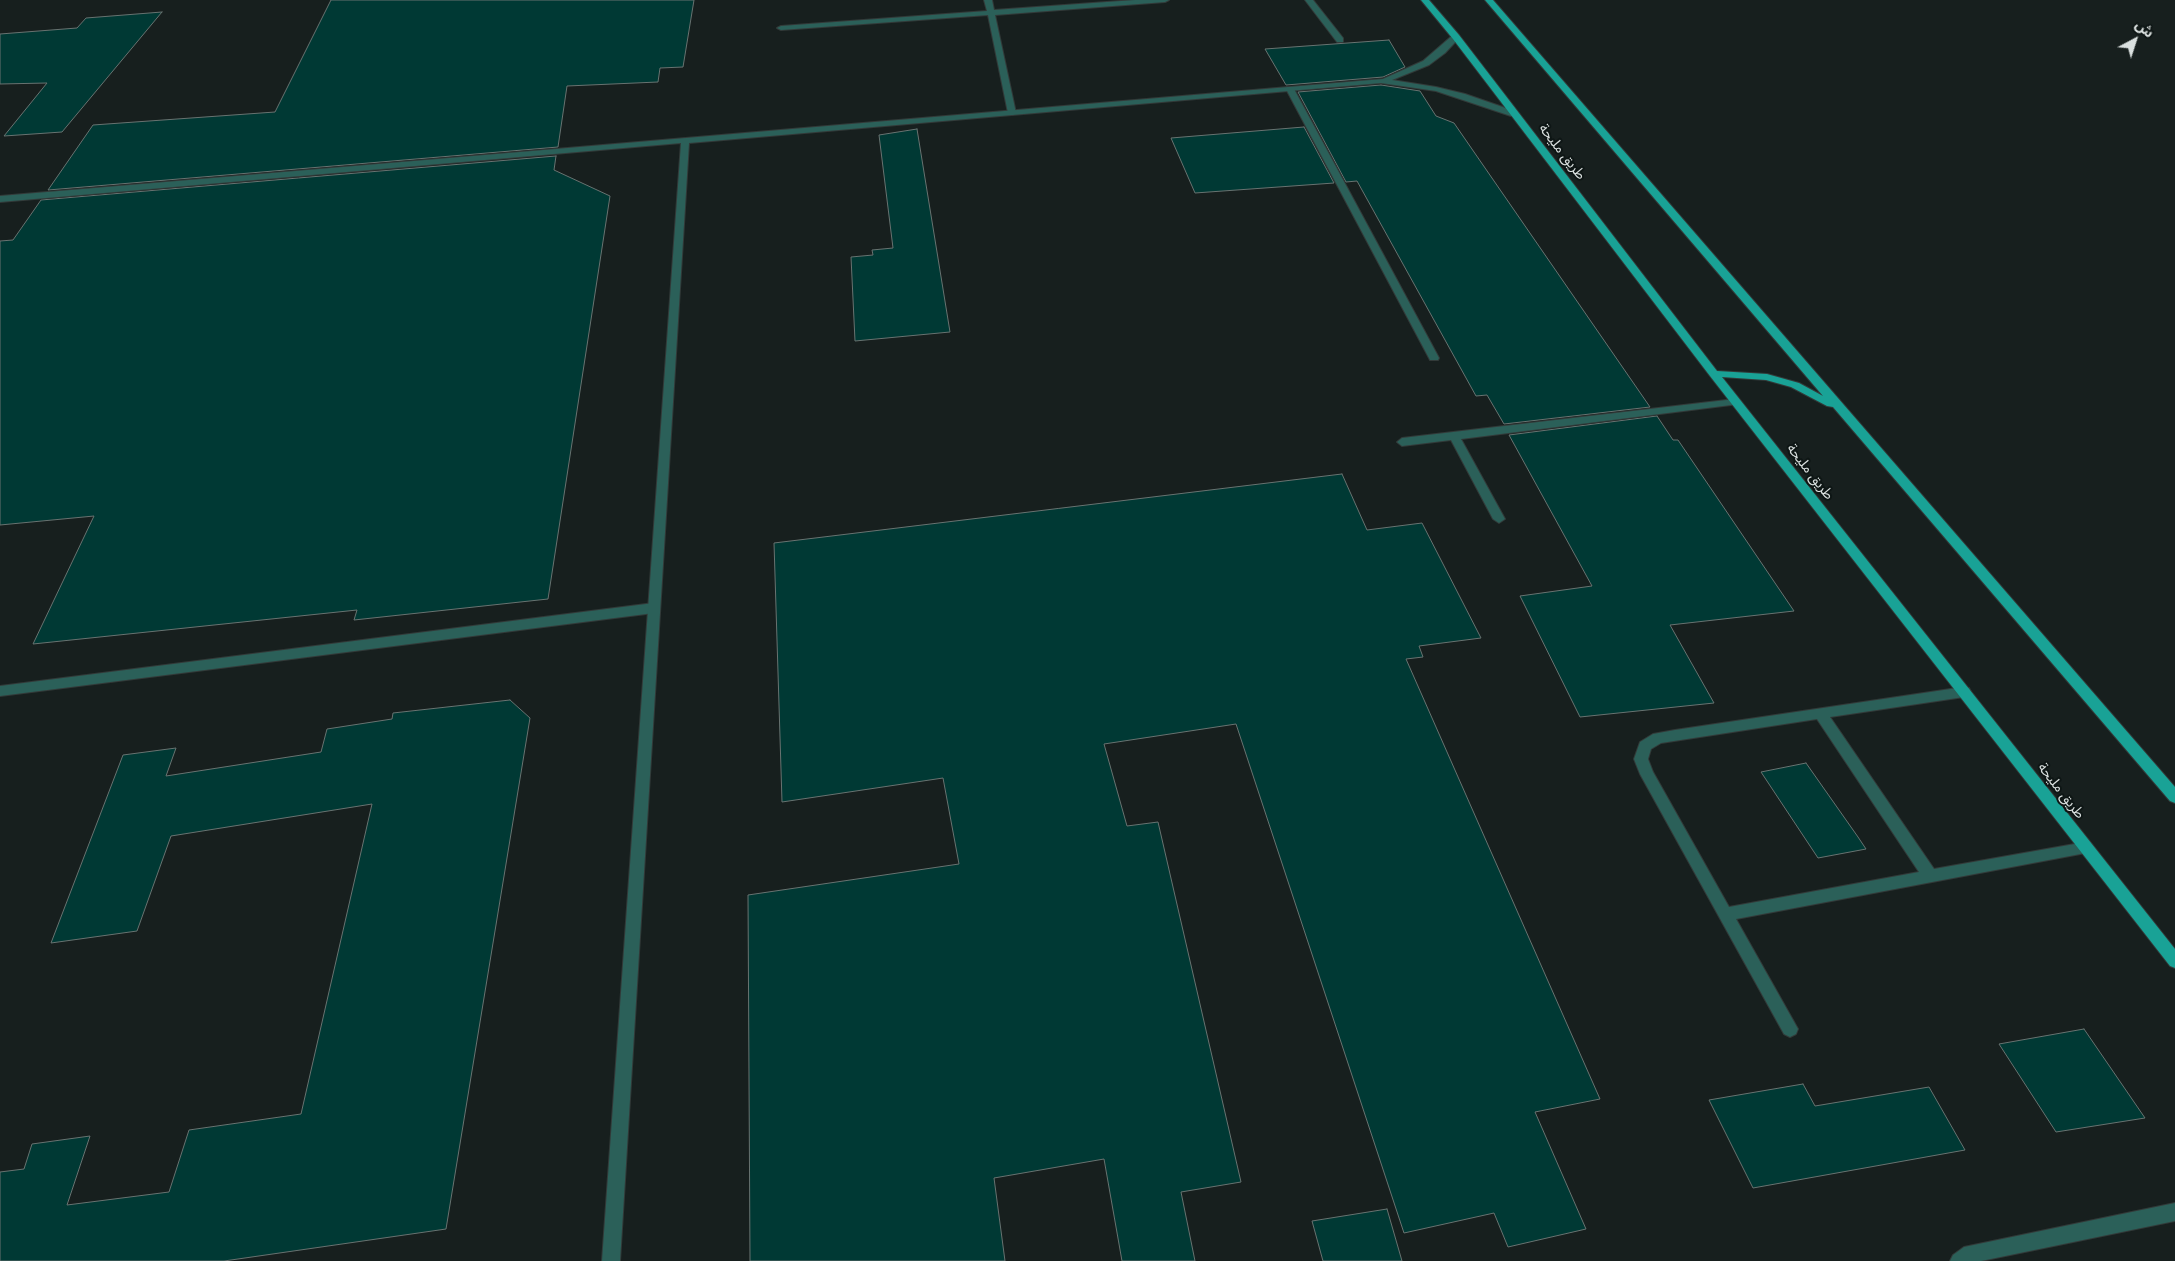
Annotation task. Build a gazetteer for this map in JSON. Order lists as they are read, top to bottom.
{
  "streets": {
    "main road": ["طريق مليحة"]
  },
  "north": "top right"
}
